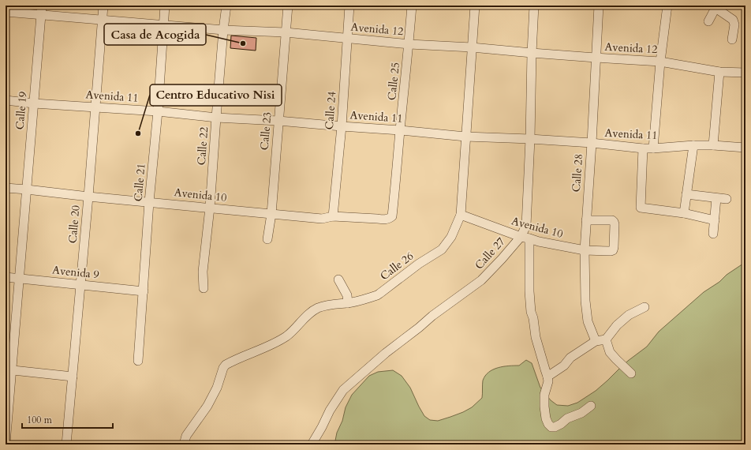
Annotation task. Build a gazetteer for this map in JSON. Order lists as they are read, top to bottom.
{
  "streets": {
    "street": [
      "Avenida 12",
      "Calle 25",
      "Avenida 11",
      "Calle 19",
      "Calle 24",
      "Calle 23",
      "Calle 22",
      "Calle 28",
      "Calle 21",
      "Avenida 10",
      "Calle 20",
      "Calle 27",
      "Calle 26",
      "Avenida 9"
    ]
  },
  "crossings": [
    ["Avenida 12", "Calle 25"],
    ["Avenida 12", "Calle 19"],
    ["Avenida 12", "Calle 24"],
    ["Avenida 12", "Calle 23"],
    ["Avenida 12", "Calle 22"],
    ["Avenida 12", "Calle 28"],
    ["Avenida 12", "Calle 21"],
    ["Avenida 12", "Calle 20"],
    ["Avenida 12", "Calle 27"],
    ["Avenida 12", "Calle 26"],
    ["Calle 25", "Avenida 11"],
    ["Calle 25", "Avenida 10"],
    ["Avenida 11", "Calle 19"],
    ["Avenida 11", "Calle 24"],
    ["Avenida 11", "Calle 23"],
    ["Avenida 11", "Calle 22"],
    ["Avenida 11", "Calle 28"],
    ["Avenida 11", "Calle 21"],
    ["Avenida 11", "Calle 20"],
    ["Avenida 11", "Calle 27"],
    ["Avenida 11", "Calle 26"],
    ["Calle 19", "Avenida 10"],
    ["Calle 19", "Avenida 9"],
    ["Calle 24", "Avenida 10"],
    ["Calle 23", "Avenida 10"],
    ["Calle 22", "Avenida 10"],
    ["Calle 28", "Avenida 10"],
    ["Calle 21", "Avenida 10"],
    ["Calle 21", "Avenida 9"],
    ["Avenida 10", "Calle 20"],
    ["Avenida 10", "Calle 27"],
    ["Avenida 10", "Calle 26"],
    ["Calle 20", "Avenida 9"]
  ],
  "places": ["Casa de Acogida", "Centro Educativo Nisi"],
  "scale_bar": "100 m"
}
